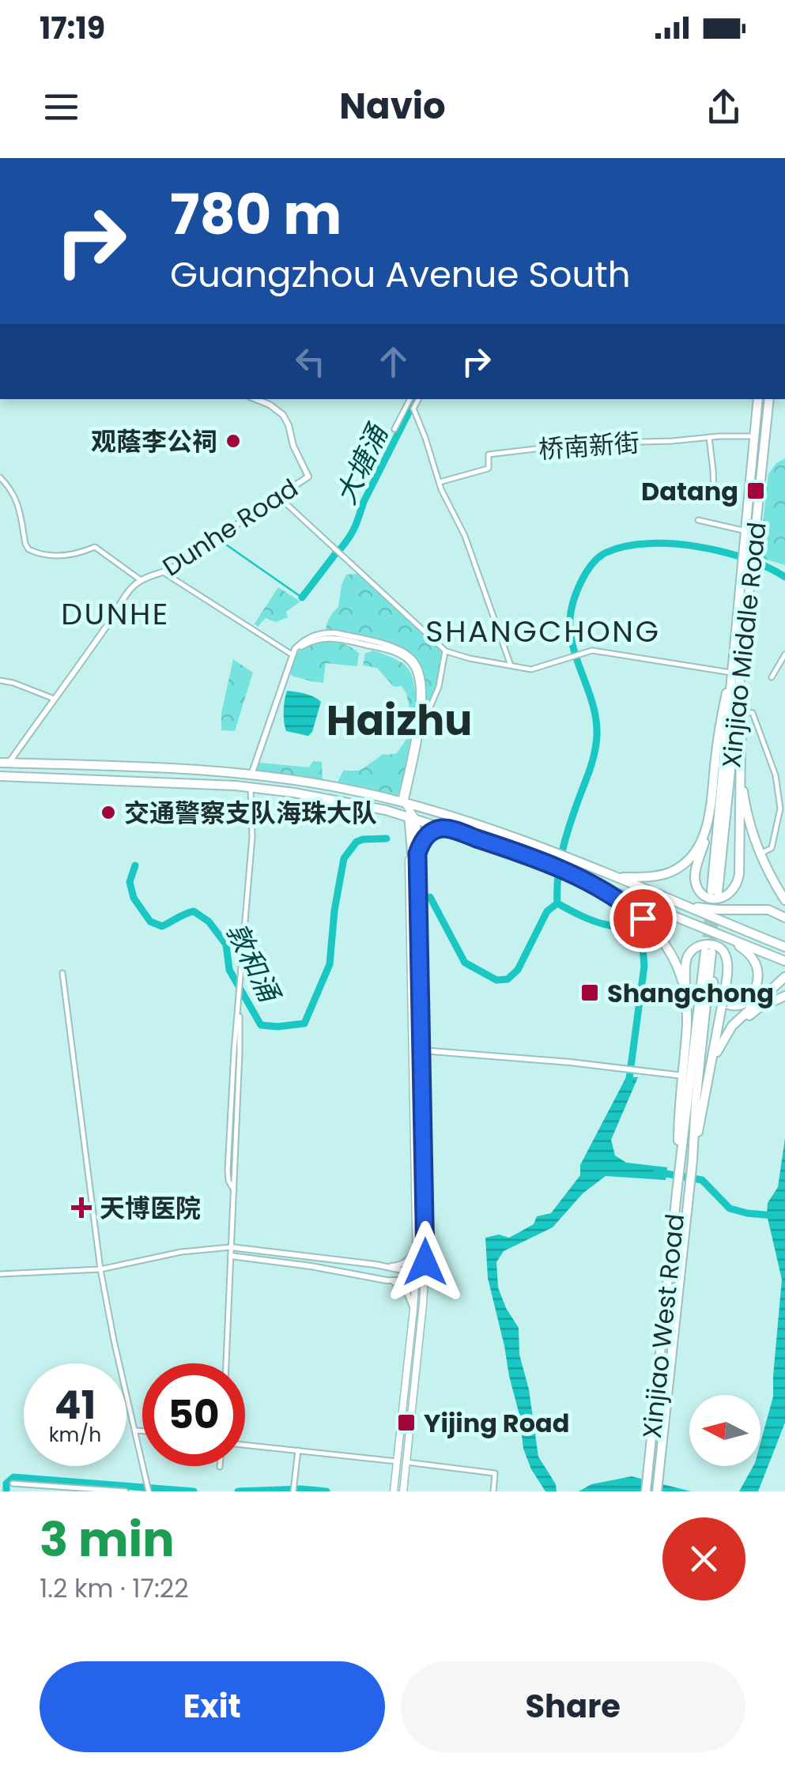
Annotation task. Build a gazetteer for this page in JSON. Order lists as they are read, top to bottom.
{
  "streets": {
    "highway": ["Xinjiao Middle Road", "Xinjiao West Road"],
    "street": ["桥南新街", "Dunhe Road"]
  },
  "crossings": [
    ["桥南新街", "Xinjiao Middle Road"]
  ],
  "districts": ["DUNHE", "SHANGCHONG", "Haizhu"],
  "water": ["大塘涌", "敦和涌"],
  "places": {
    "other": ["观蔭李公祠", "交通警察支队海珠大队"],
    "transit": ["Datang", "Shangchong", "Yijing Road"],
    "health": ["天博医院"]
  },
  "north": "left",
  "page": {
    "status": "17:19",
    "header": "Navio",
    "turn": ["780 m", "Guangzhou Avenue South"],
    "speed": "41 km/h",
    "limit": "50",
    "heading": ["3 min", "1.2 km · 17:22"],
    "buttons": ["Exit", "Share"]
  }
}
